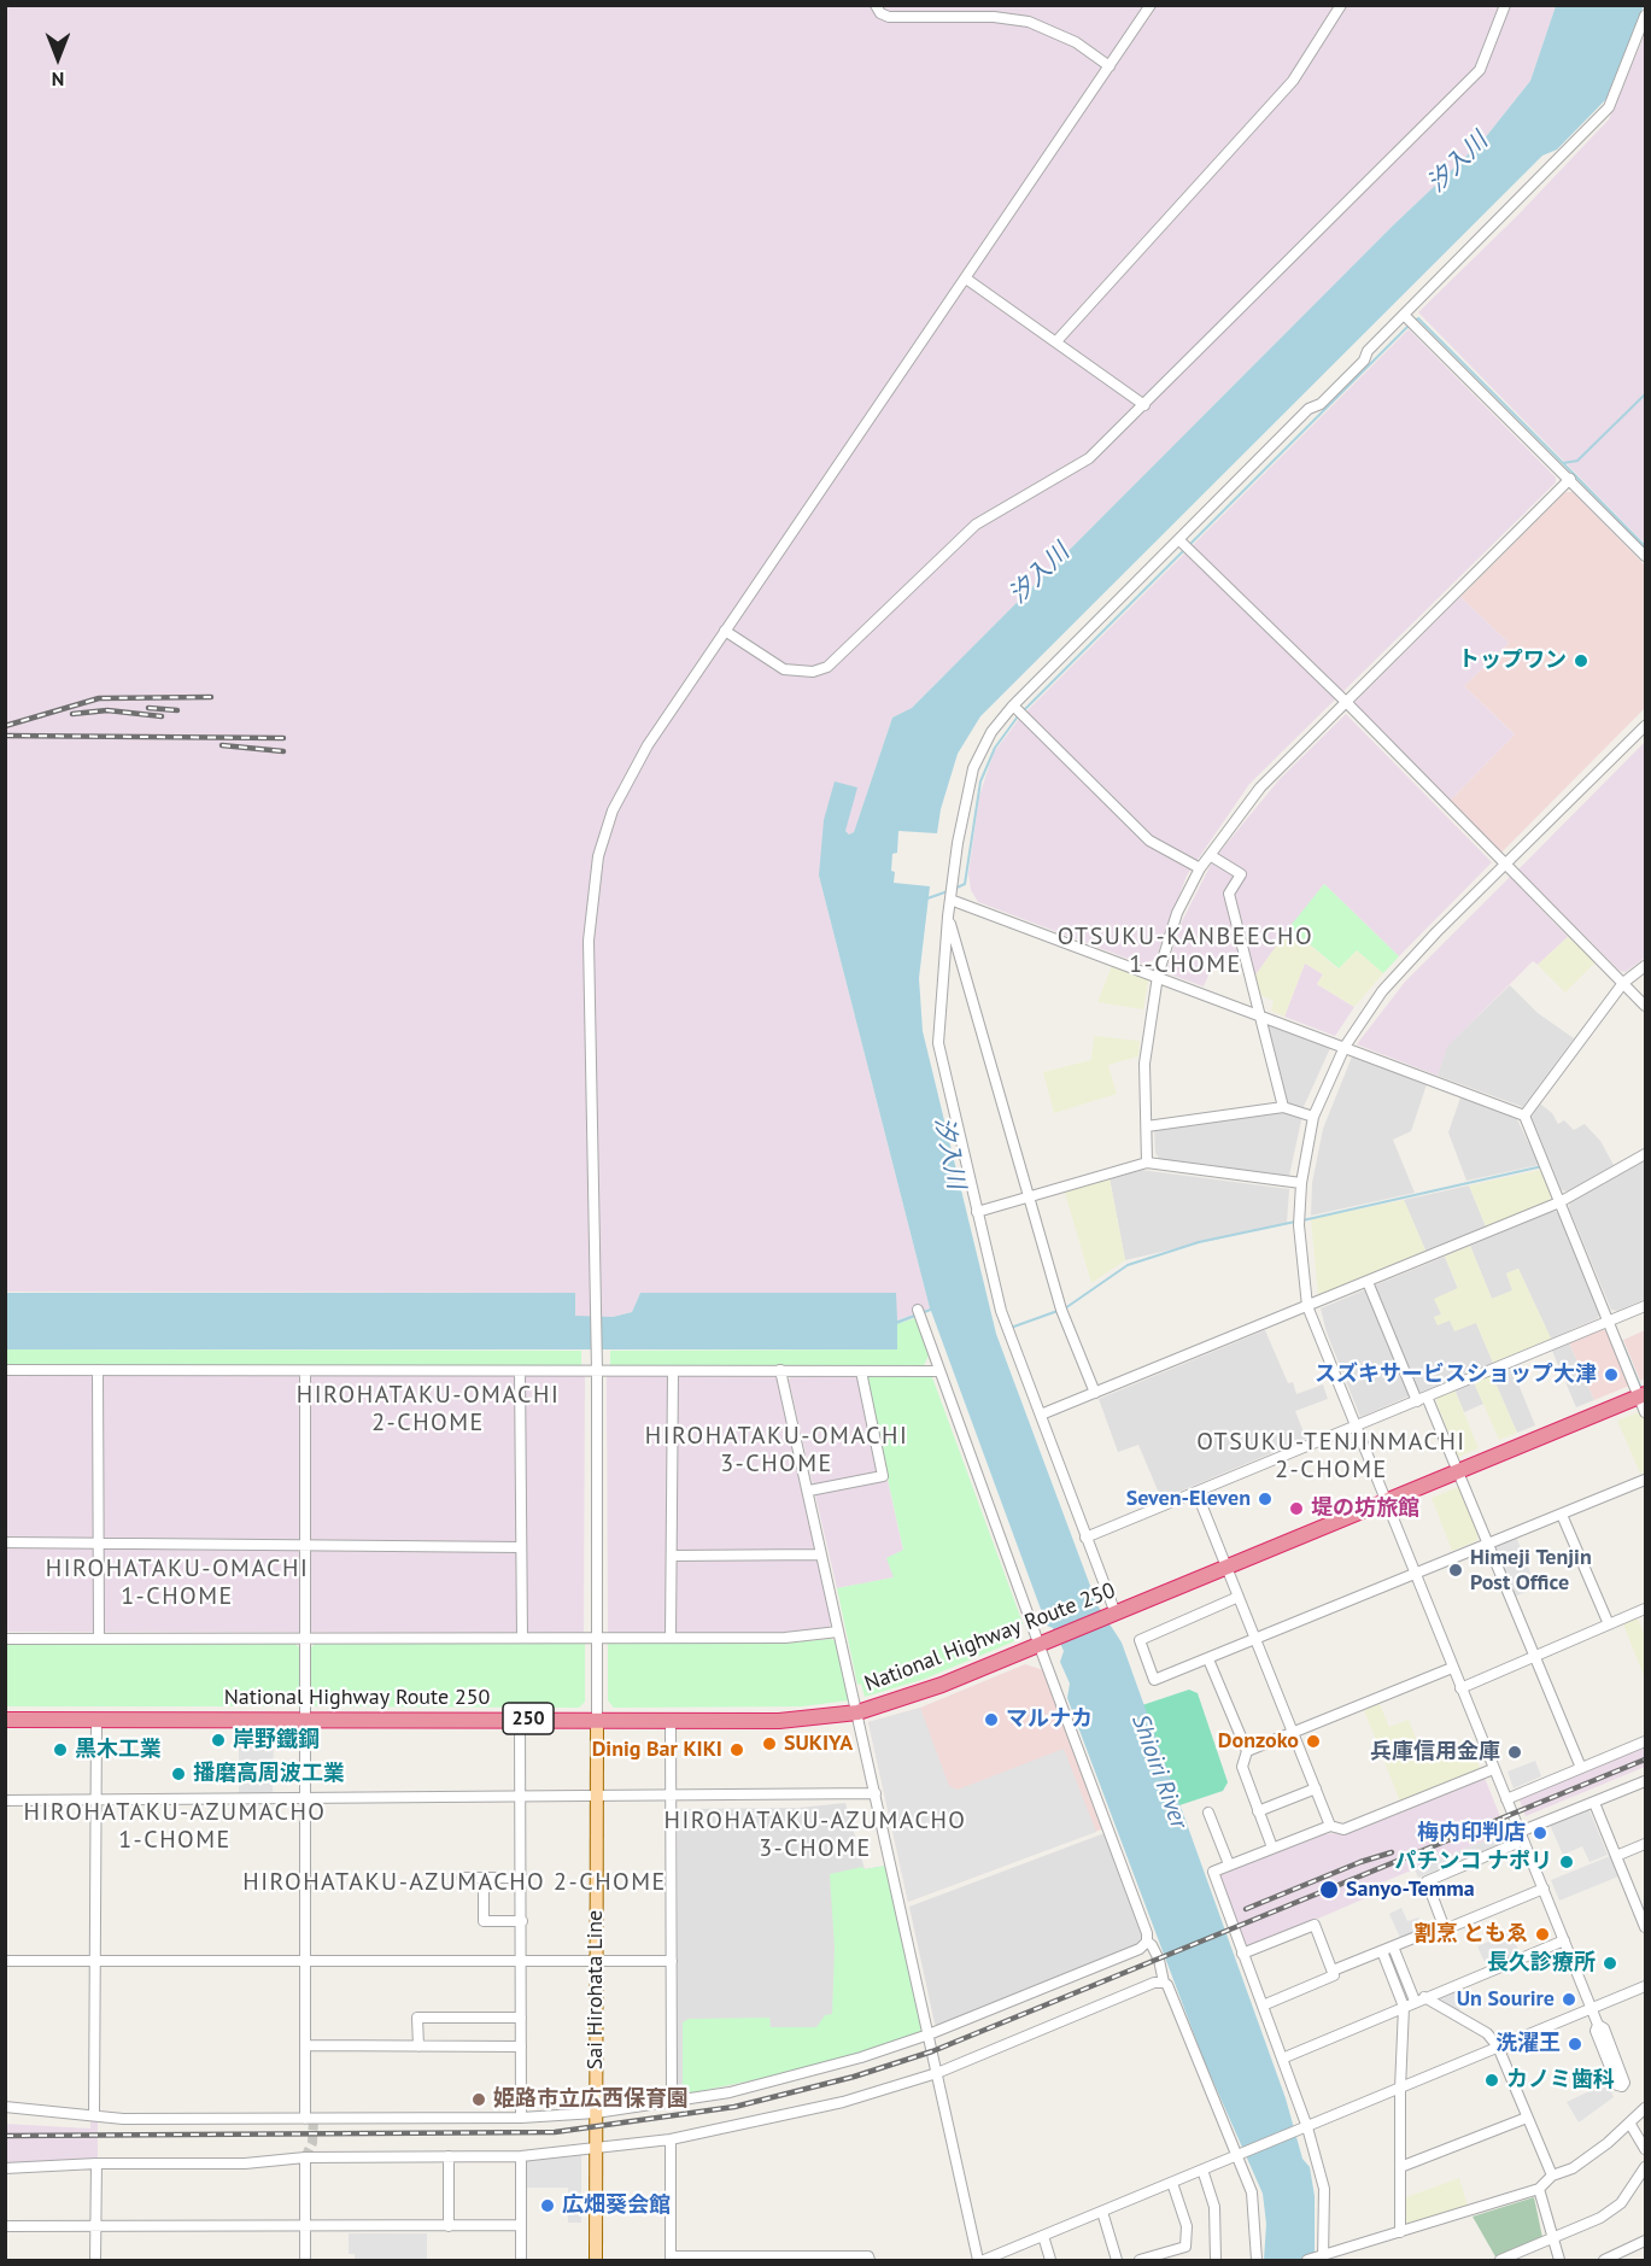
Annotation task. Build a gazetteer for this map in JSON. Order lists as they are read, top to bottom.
{
  "streets": {
    "highway": ["National Highway Route 250", "250"],
    "main road": ["Sai Hirohata Line"]
  },
  "crossings": [
    ["National Highway Route 250", "Sai Hirohata Line"]
  ],
  "districts": [
    "OTSUKU-KANBEECHO 1-CHOME",
    "HIROHATAKU-OMACHI 2-CHOME",
    "HIROHATAKU-OMACHI 3-CHOME",
    "OTSUKU-TENJINMACHI 2-CHOME",
    "HIROHATAKU-OMACHI 1-CHOME",
    "HIROHATAKU-AZUMACHO 1-CHOME",
    "HIROHATAKU-AZUMACHO 3-CHOME",
    "HIROHATAKU-AZUMACHO 2-CHOME"
  ],
  "water": ["汐入川", "Shioiri River"],
  "places": [
    "トップワン",
    "スズキサービスショップ大津",
    "Seven-Eleven",
    "堤の坊旅館",
    "Himeji Tenjin Post Office",
    "マルナカ",
    "岸野鐵鋼",
    "Donzoko",
    "SUKIYA",
    "黒木工業",
    "Dinig Bar KIKI",
    "兵庫信用金庫",
    "播磨高周波工業",
    "梅内印判店",
    "パチンコ ナポリ",
    "Sanyo-Temma",
    "割烹 ともゑ",
    "長久診療所",
    "Un Sourire",
    "洗濯王",
    "カノミ歯科",
    "姫路市立広西保育園",
    "広畑葵会館"
  ],
  "north": "bottom"
}
